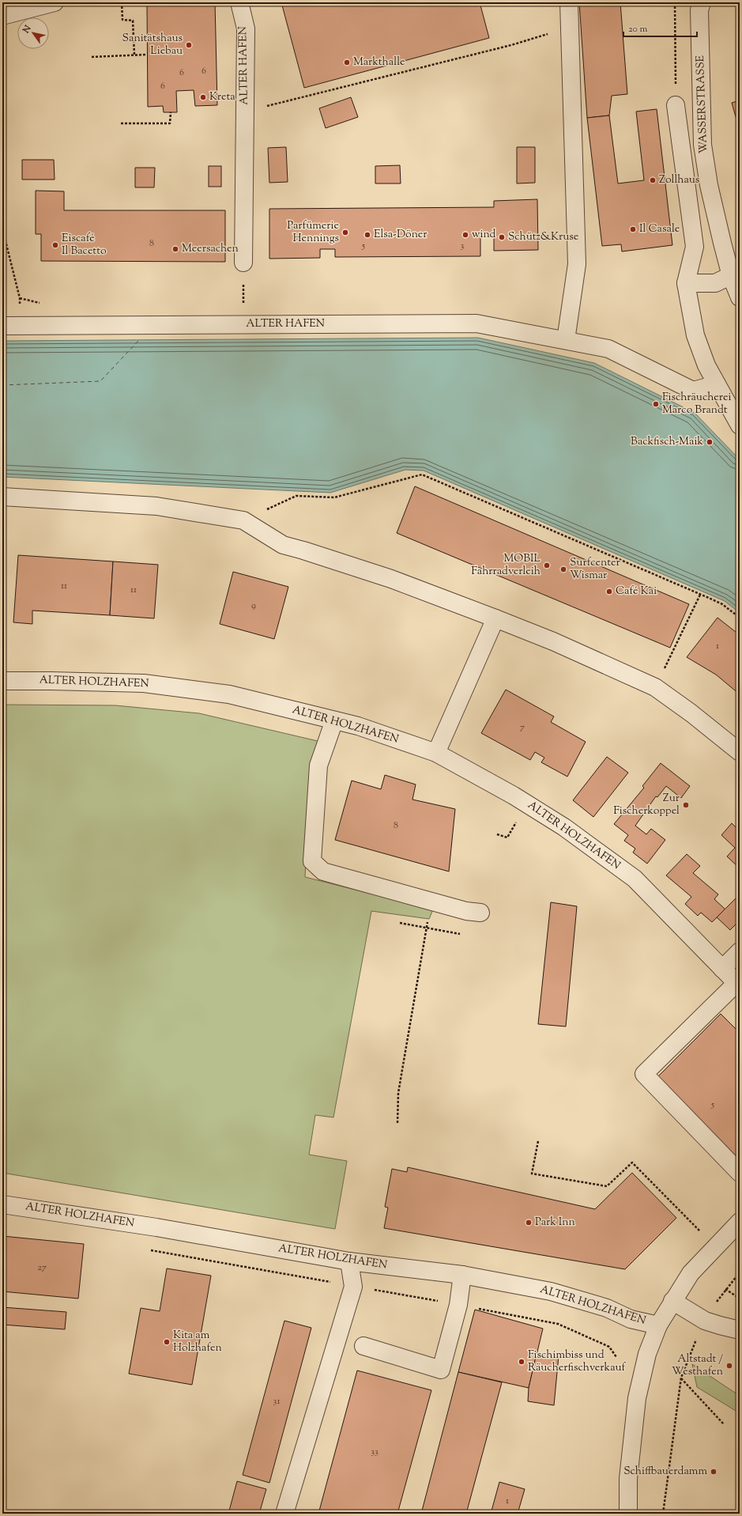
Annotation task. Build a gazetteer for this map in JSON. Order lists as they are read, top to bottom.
{
  "streets": {
    "street": ["ALTER HAFEN", "WASSERSTRASSE", "ALTER HOLZHAFEN"]
  },
  "places": [
    "Sanitätshaus Liebau",
    "Markthalle",
    "Kreta",
    "Zollhaus",
    "Il Casale",
    "Parfümerie Hennings",
    "Elsa-Döner",
    "wind",
    "Schütz&Kruse",
    "Eiscafé Il Bacetto",
    "Meersachen",
    "Fischräucherei Marco Brandt",
    "Backfisch-Maik",
    "MOBIL Fahrradverleih",
    "Surfcenter Wismar",
    "Café Kai",
    "Zur Fischerkoppel",
    "Park Inn",
    "Kita am Holzhafen",
    "Fischimbiss und Räucherfischverkauf",
    "Altstadt / Westhafen",
    "Schiffbauerdamm"
  ],
  "house_numbers": [
    "6",
    "6",
    "6",
    "8",
    "5",
    "3",
    "11",
    "11",
    "9",
    "1",
    "7",
    "8",
    "5",
    "27",
    "31",
    "33",
    "1"
  ],
  "scale_bar": "20 m",
  "north": "top left"
}
